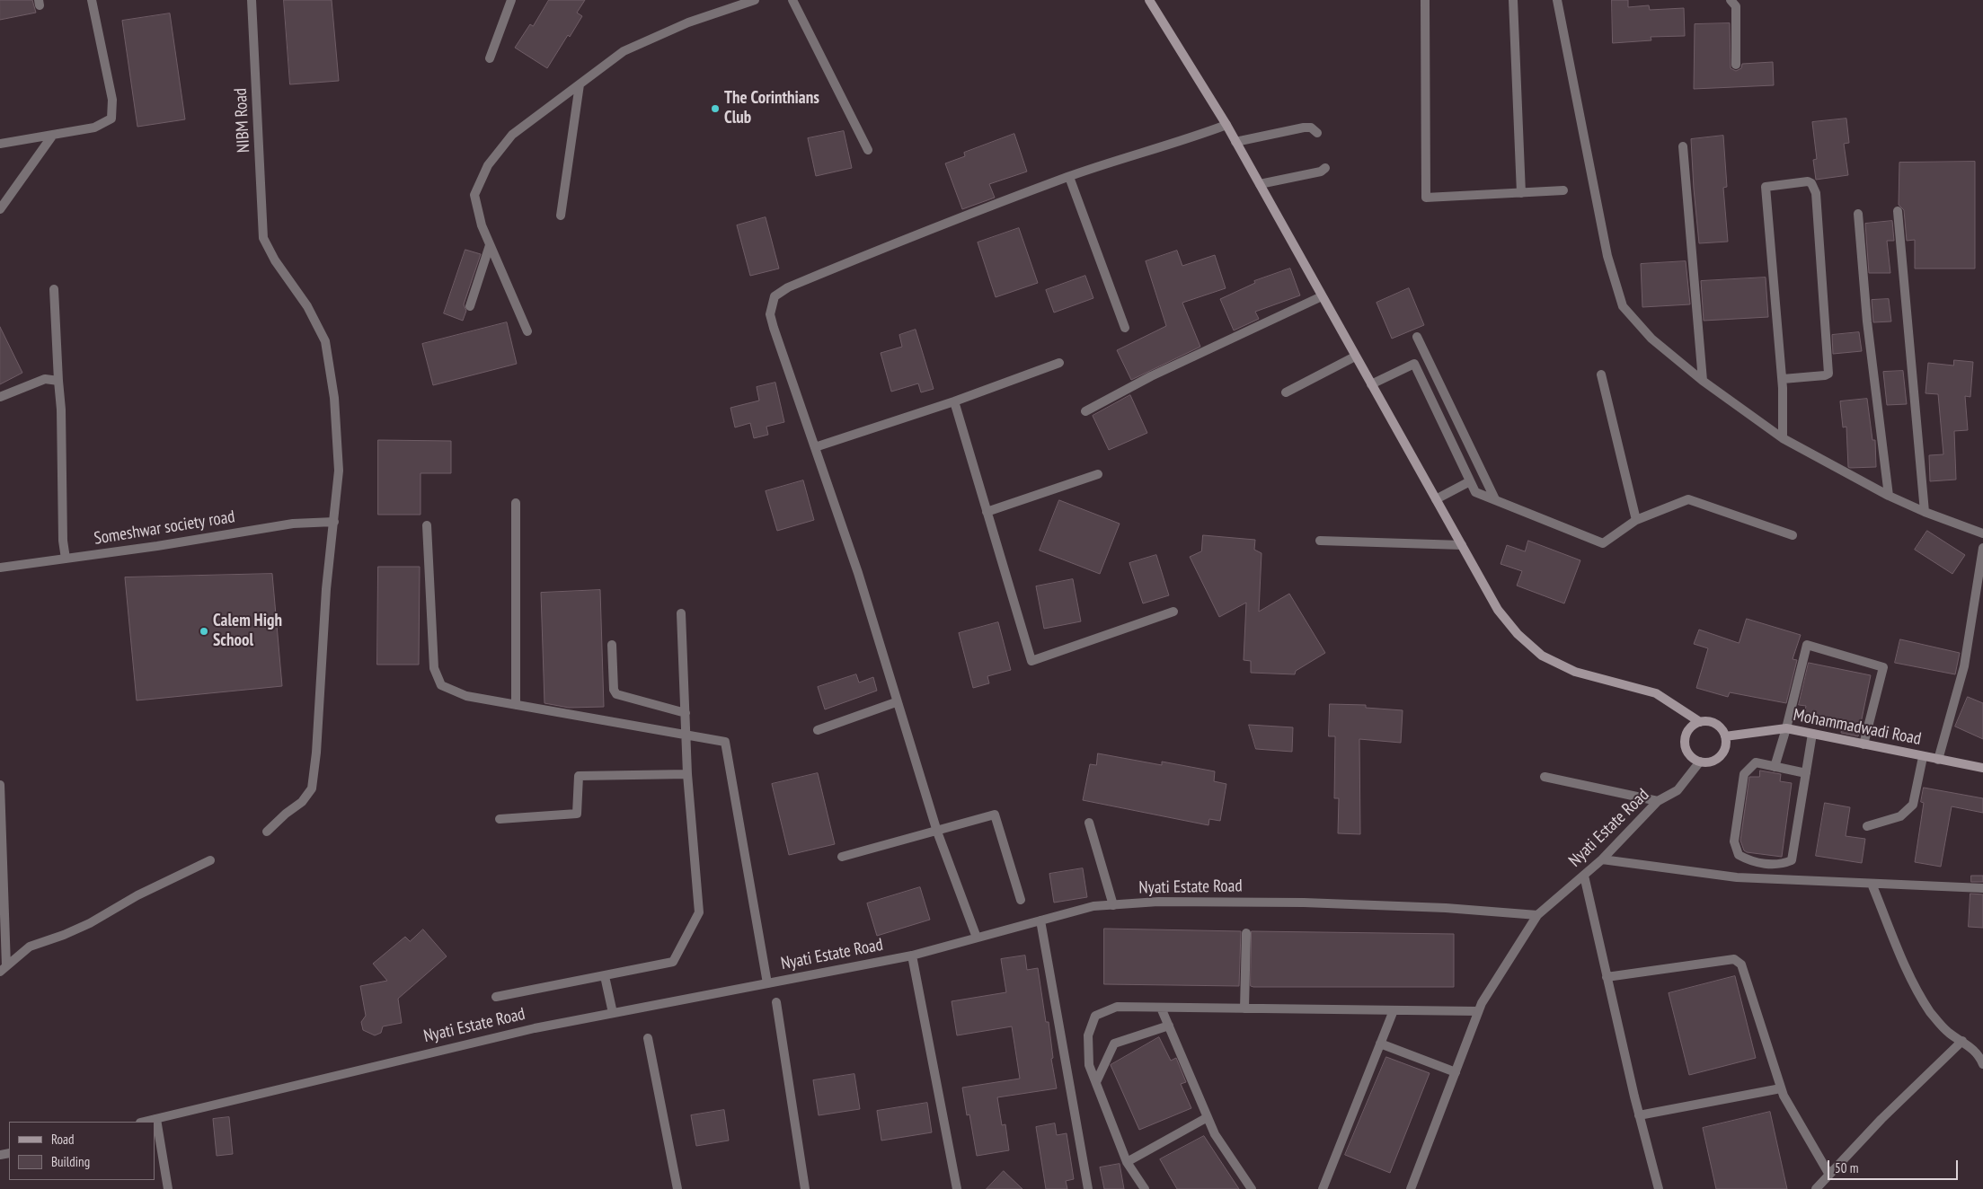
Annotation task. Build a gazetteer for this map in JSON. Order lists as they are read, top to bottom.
{
  "streets": {
    "main road": ["Mohammadwadi Road"],
    "street": ["NIBM Road", "Someshwar society road", "Nyati Estate Road"]
  },
  "crossings": [
    ["NIBM Road", "Someshwar society road"],
    ["Mohammadwadi Road", "Nyati Estate Road"]
  ],
  "places": ["The Corinthians Club", "Calem High School"],
  "legend": ["Road", "Building"],
  "scale_bar": "50 m"
}
